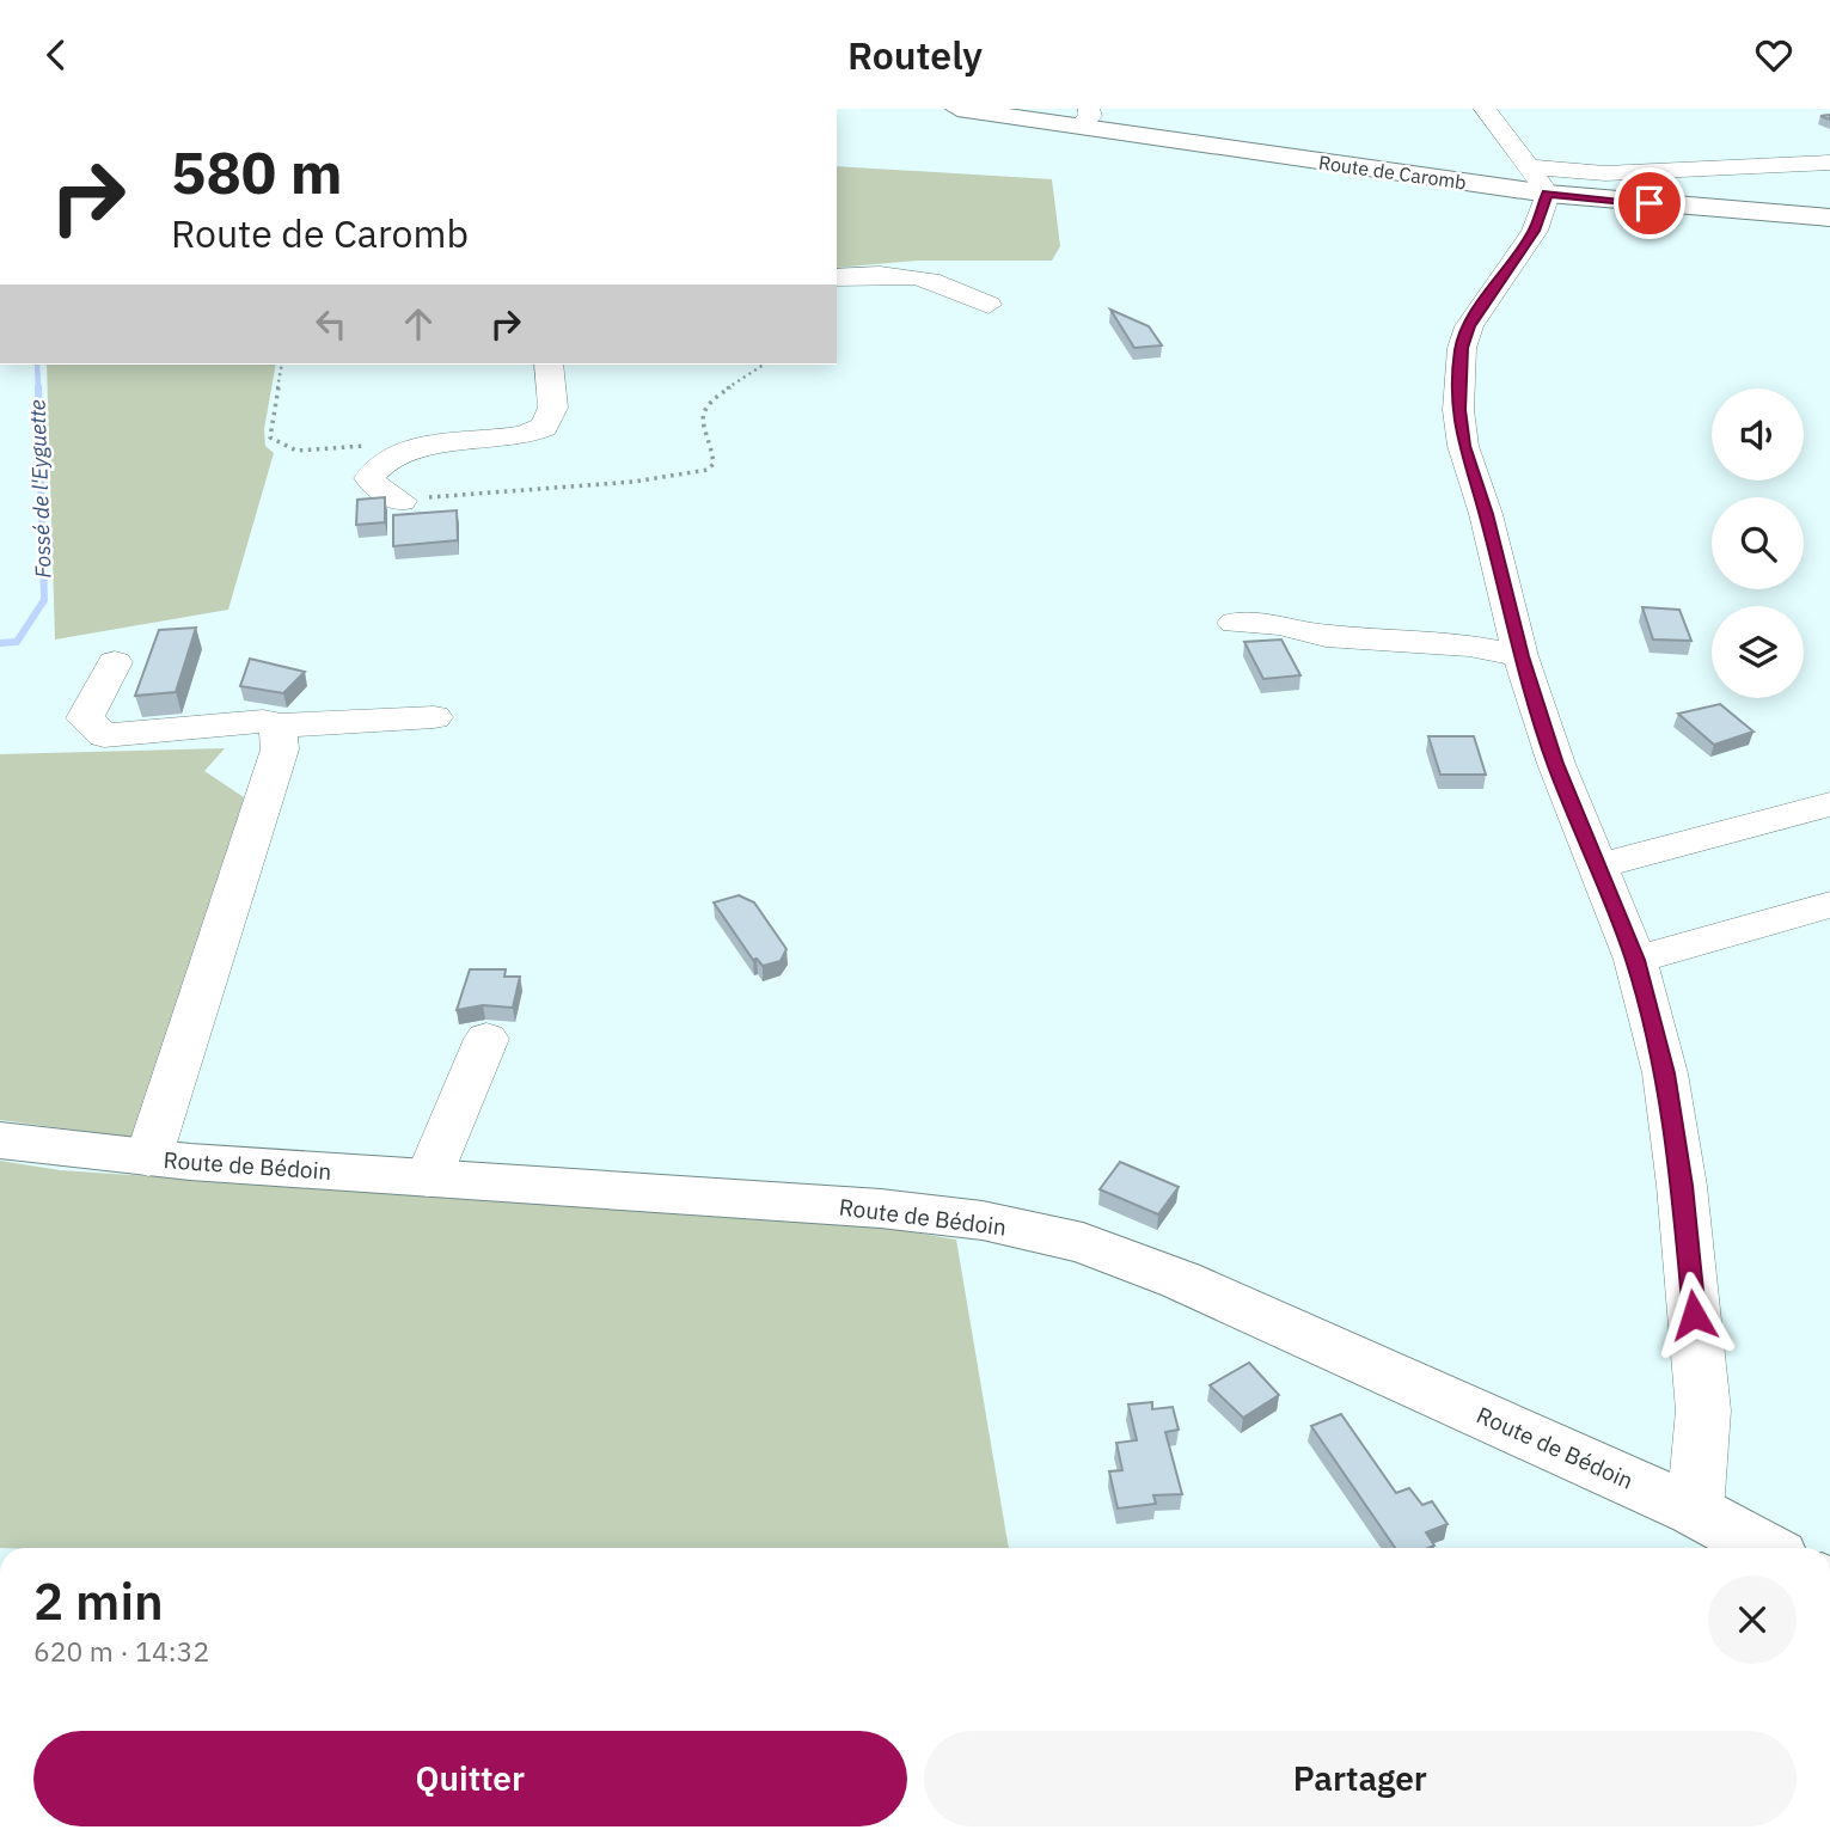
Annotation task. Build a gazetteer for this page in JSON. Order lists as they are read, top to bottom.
{
  "streets": {
    "main road": ["Route de Caromb", "Route de Bédoin"]
  },
  "water": ["Fossé de l'Eyguette"],
  "page": {
    "header": "Routely",
    "turn": ["580 m", "Route de Caromb"],
    "heading": ["2 min", "620 m · 14:32"],
    "buttons": ["Quitter", "Partager"]
  }
}
